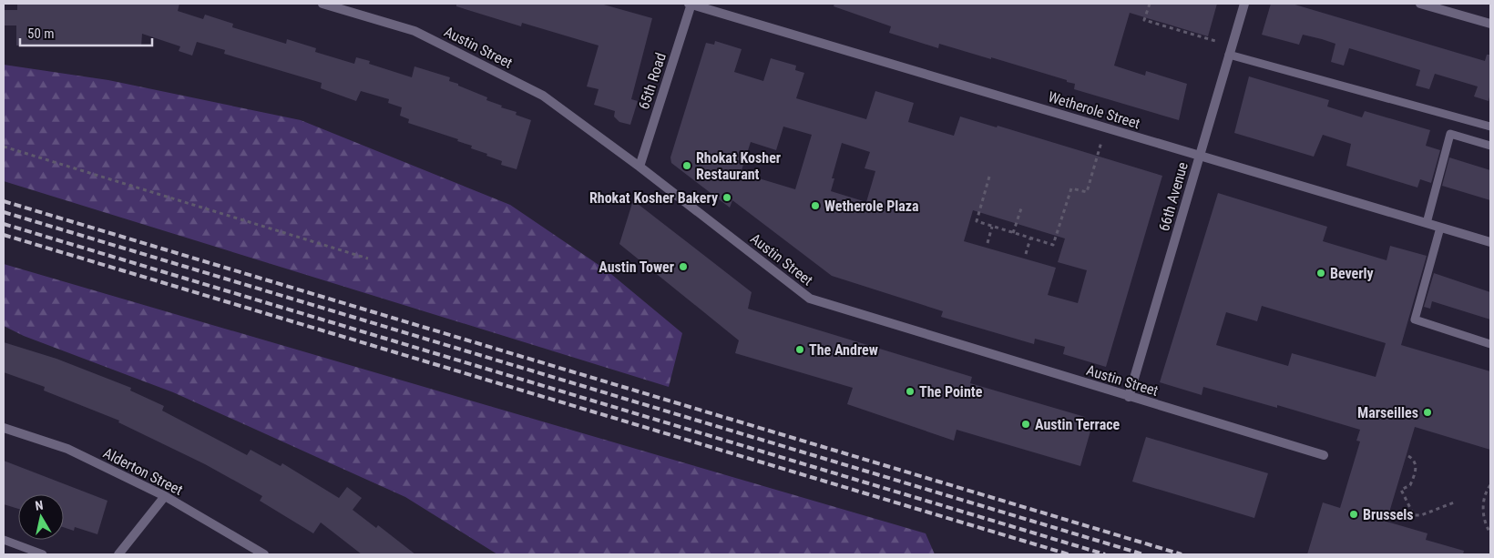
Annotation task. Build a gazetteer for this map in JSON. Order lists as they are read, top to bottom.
{
  "streets": {
    "street": [
      "Austin Street",
      "65th Road",
      "Wetherole Street",
      "66th Avenue",
      "Alderton Street"
    ]
  },
  "crossings": [
    ["Austin Street", "65th Road"],
    ["Austin Street", "66th Avenue"],
    ["65th Road", "Wetherole Street"],
    ["Wetherole Street", "66th Avenue"]
  ],
  "places": [
    "Rhokat Kosher Restaurant",
    "Rhokat Kosher Bakery",
    "Wetherole Plaza",
    "Austin Tower",
    "Beverly",
    "The Andrew",
    "The Pointe",
    "Marseilles",
    "Austin Terrace",
    "Brussels"
  ],
  "scale_bar": "50 m",
  "north": "top"
}
